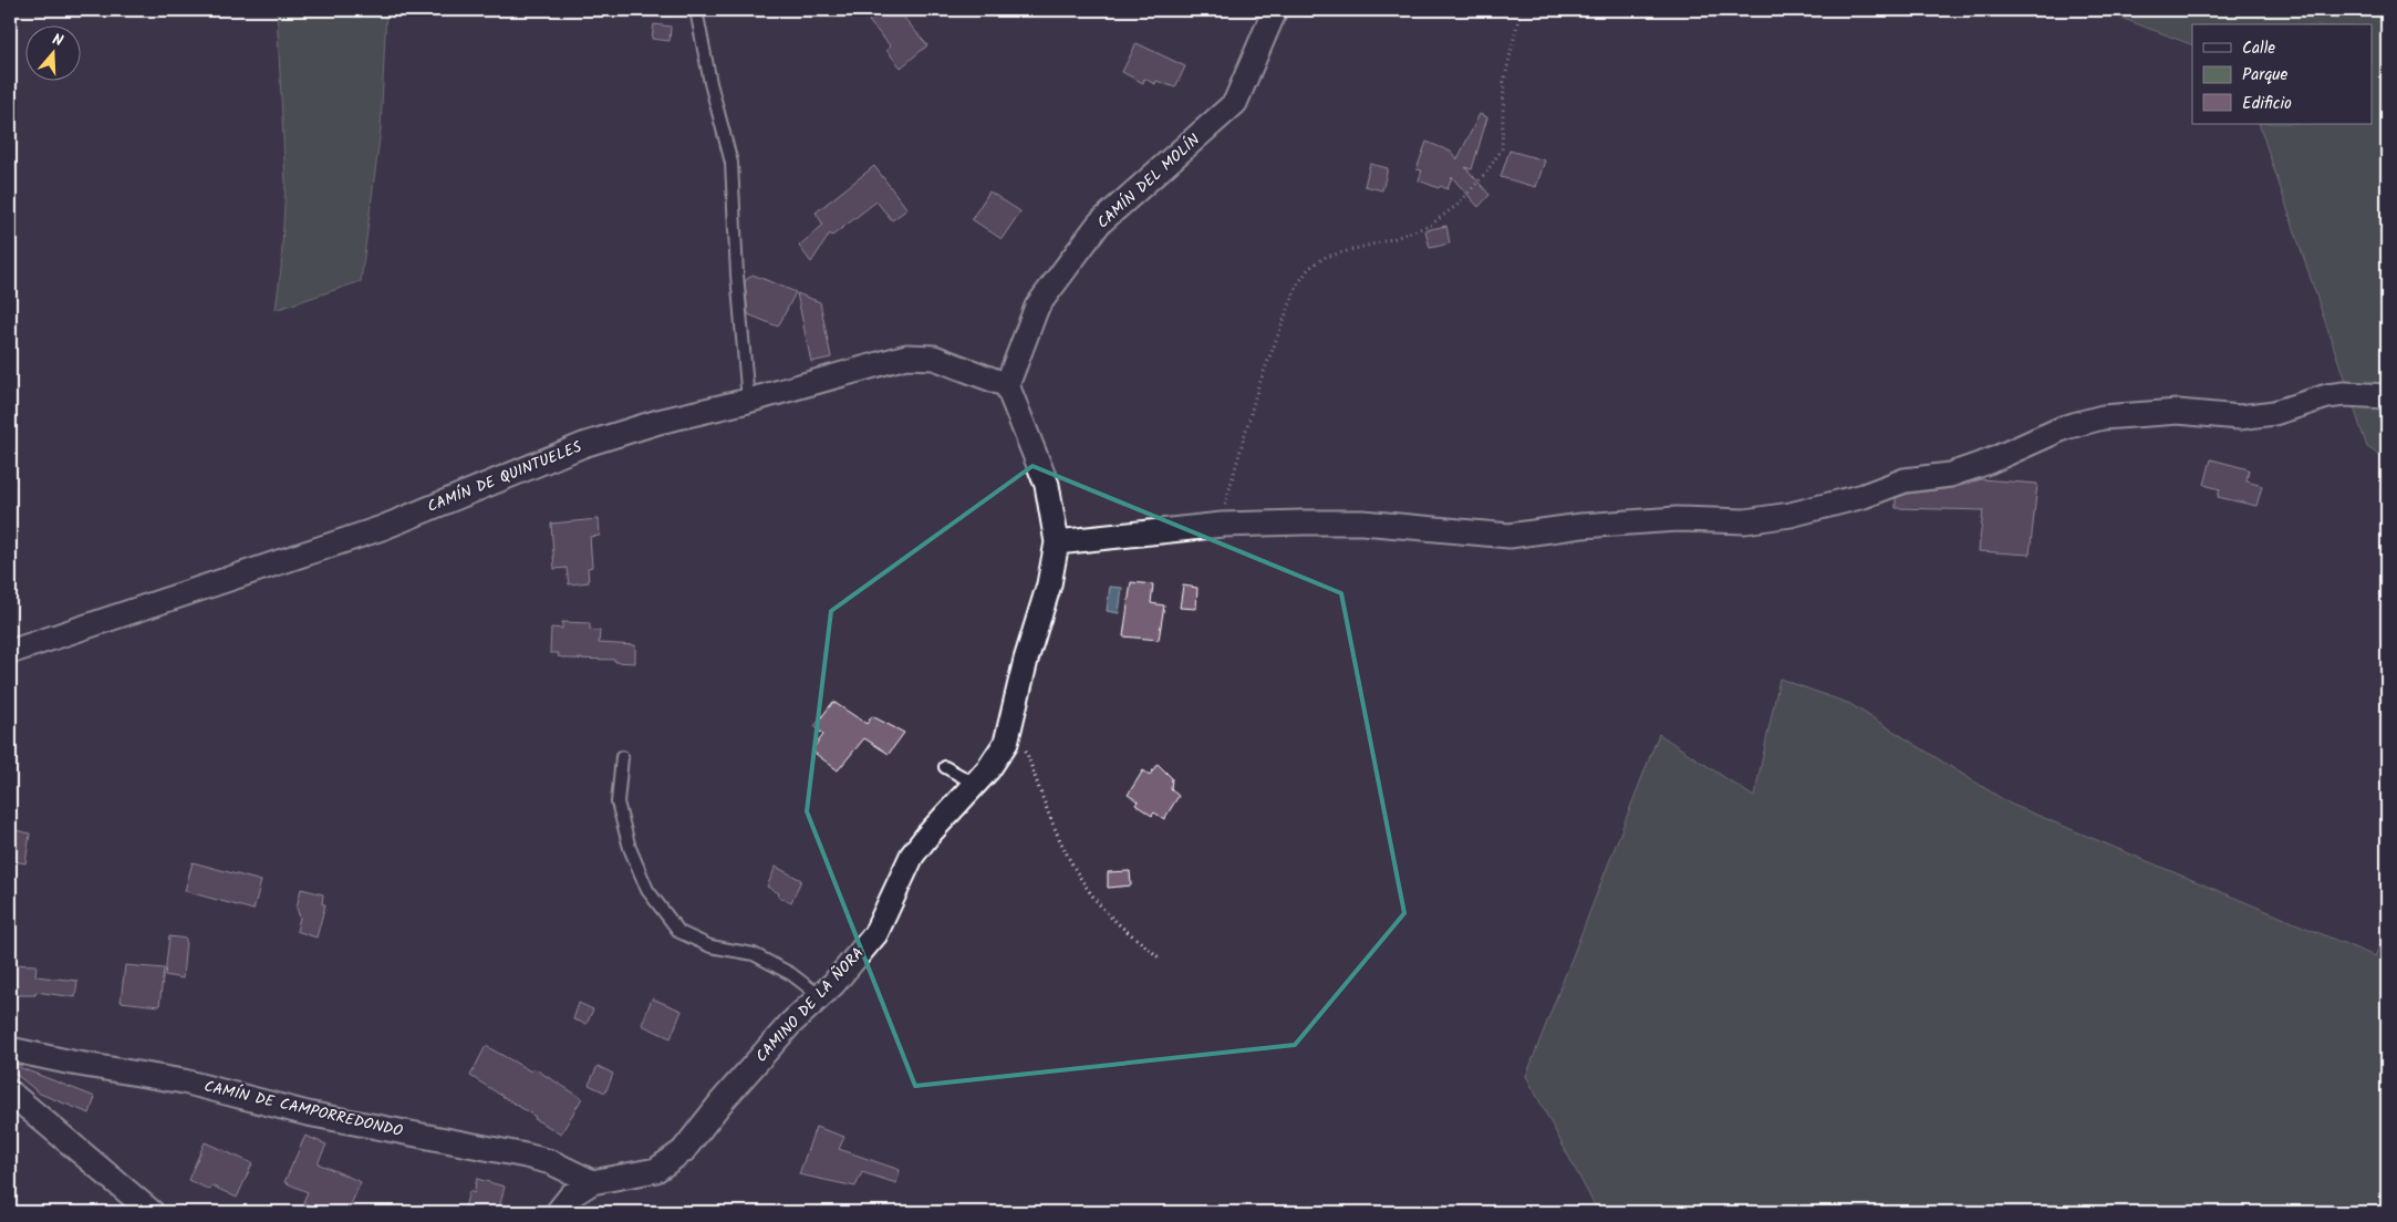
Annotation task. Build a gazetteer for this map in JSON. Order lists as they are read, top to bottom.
{
  "streets": {
    "street": [
      "CAMÍN DEL MOLÍN",
      "CAMÍN DE QUINTUELES",
      "CAMINO DE LA ÑORA",
      "CAMÍN DE CAMPORREDONDO"
    ]
  },
  "crossings": [
    ["CAMÍN DEL MOLÍN", "CAMÍN DE QUINTUELES"],
    ["CAMINO DE LA ÑORA", "CAMÍN DE CAMPORREDONDO"]
  ],
  "legend": ["Calle", "Parque", "Edificio"],
  "north": "top"
}
